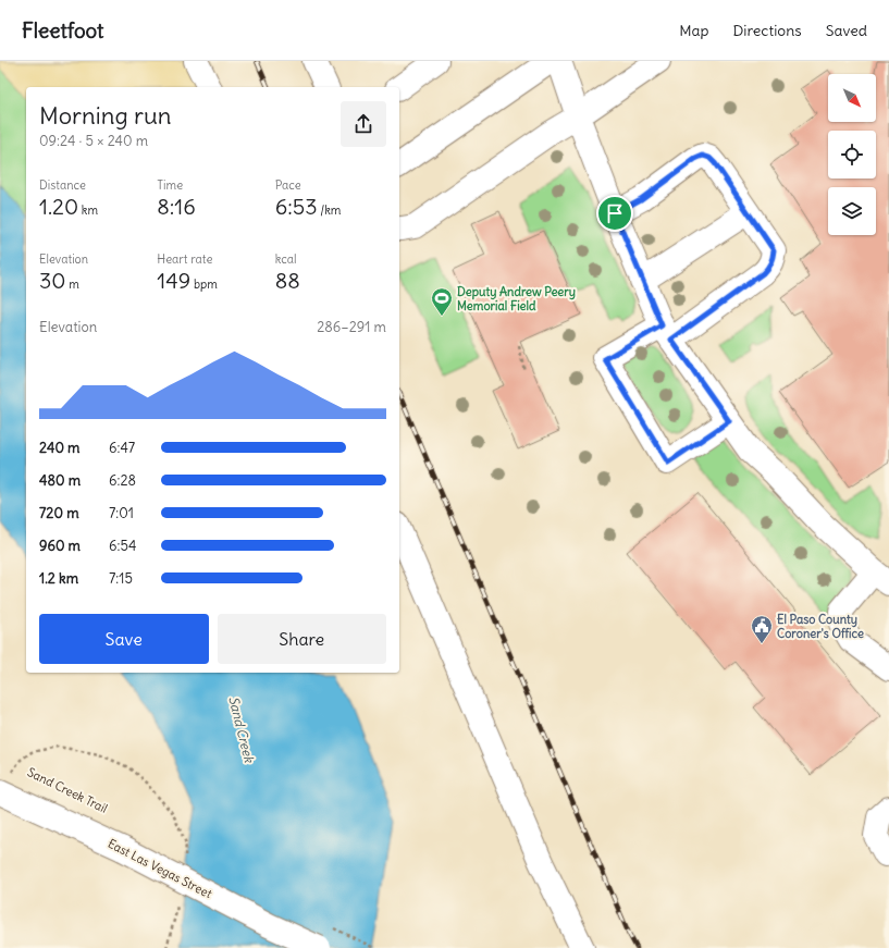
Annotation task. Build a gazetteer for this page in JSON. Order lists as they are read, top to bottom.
{
  "streets": {
    "street": ["East Las Vegas Street"],
    "path": ["Sand Creek Trail"]
  },
  "crossings": [
    ["Sand Creek Trail", "East Las Vegas Street"]
  ],
  "water": ["Sand Creek"],
  "places": {
    "sports": ["Deputy Andrew Peery Memorial Field"],
    "public building": ["El Paso County Coroner's Office"]
  },
  "north": "bottom right",
  "page": {
    "header": "Fleetfoot",
    "nav": ["Map", "Directions", "Saved"],
    "heading": ["Morning run", "09:24 · 5 × 240 m"],
    "stats": [
      ["Distance", "1.20 km"],
      ["Time", "8:16"],
      ["Pace", "6:53 /km"],
      ["Elevation", "30 m"],
      ["Heart rate", "149 bpm"],
      ["kcal", "88"]
    ],
    "chart": ["Elevation", "286–291 m"],
    "list": [
      {
        "name": "240 m",
        "note": "6:47"
      },
      {
        "name": "480 m",
        "note": "6:28"
      },
      {
        "name": "720 m",
        "note": "7:01"
      },
      {
        "name": "960 m",
        "note": "6:54"
      },
      {
        "name": "1.2 km",
        "note": "7:15"
      }
    ],
    "buttons": ["Save", "Share"]
  }
}
